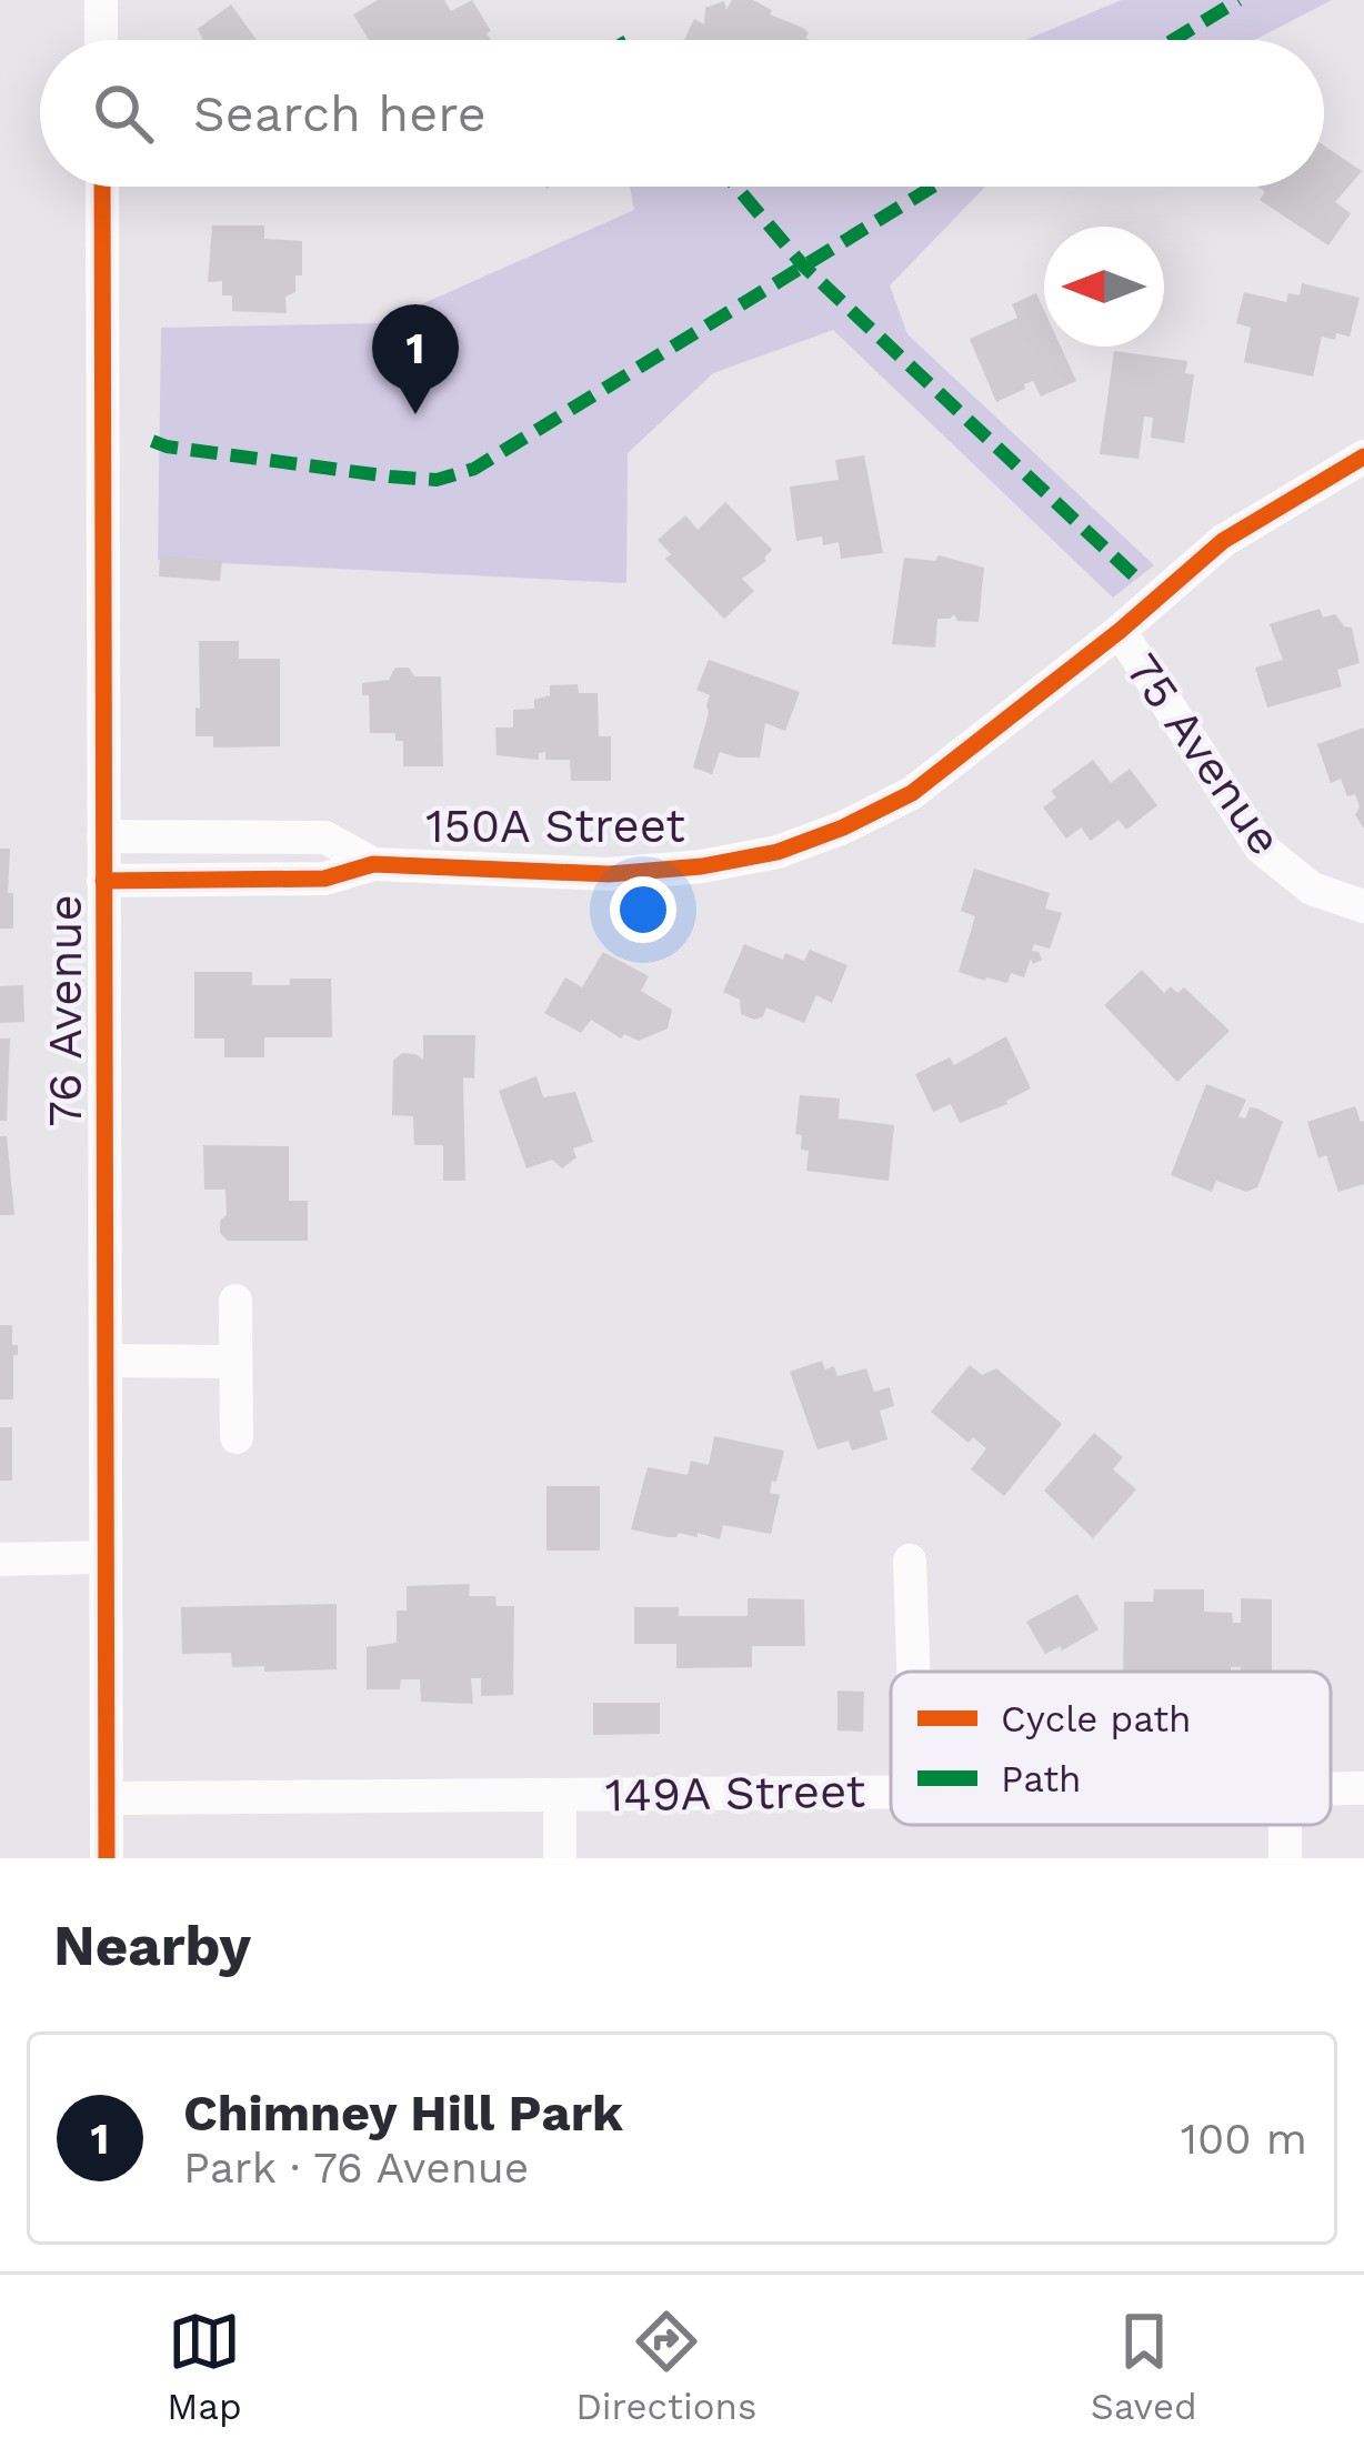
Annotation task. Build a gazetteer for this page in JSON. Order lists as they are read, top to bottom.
{
  "streets": {
    "street": [
      "75 Avenue",
      "150A Street",
      "76 Avenue",
      "149A Street"
    ]
  },
  "crossings": [
    ["75 Avenue", "150A Street"],
    ["150A Street", "76 Avenue"],
    ["76 Avenue", "149A Street"]
  ],
  "legend": ["Cycle path", "Path"],
  "north": "left",
  "page": {
    "search": "Search here",
    "pins": "1",
    "heading": "Nearby",
    "list": [
      {
        "mark": "1",
        "name": "Chimney Hill Park",
        "note": "Park · 76 Avenue",
        "value": "100 m"
      }
    ],
    "nav": ["Map", "Directions", "Saved"]
  }
}
